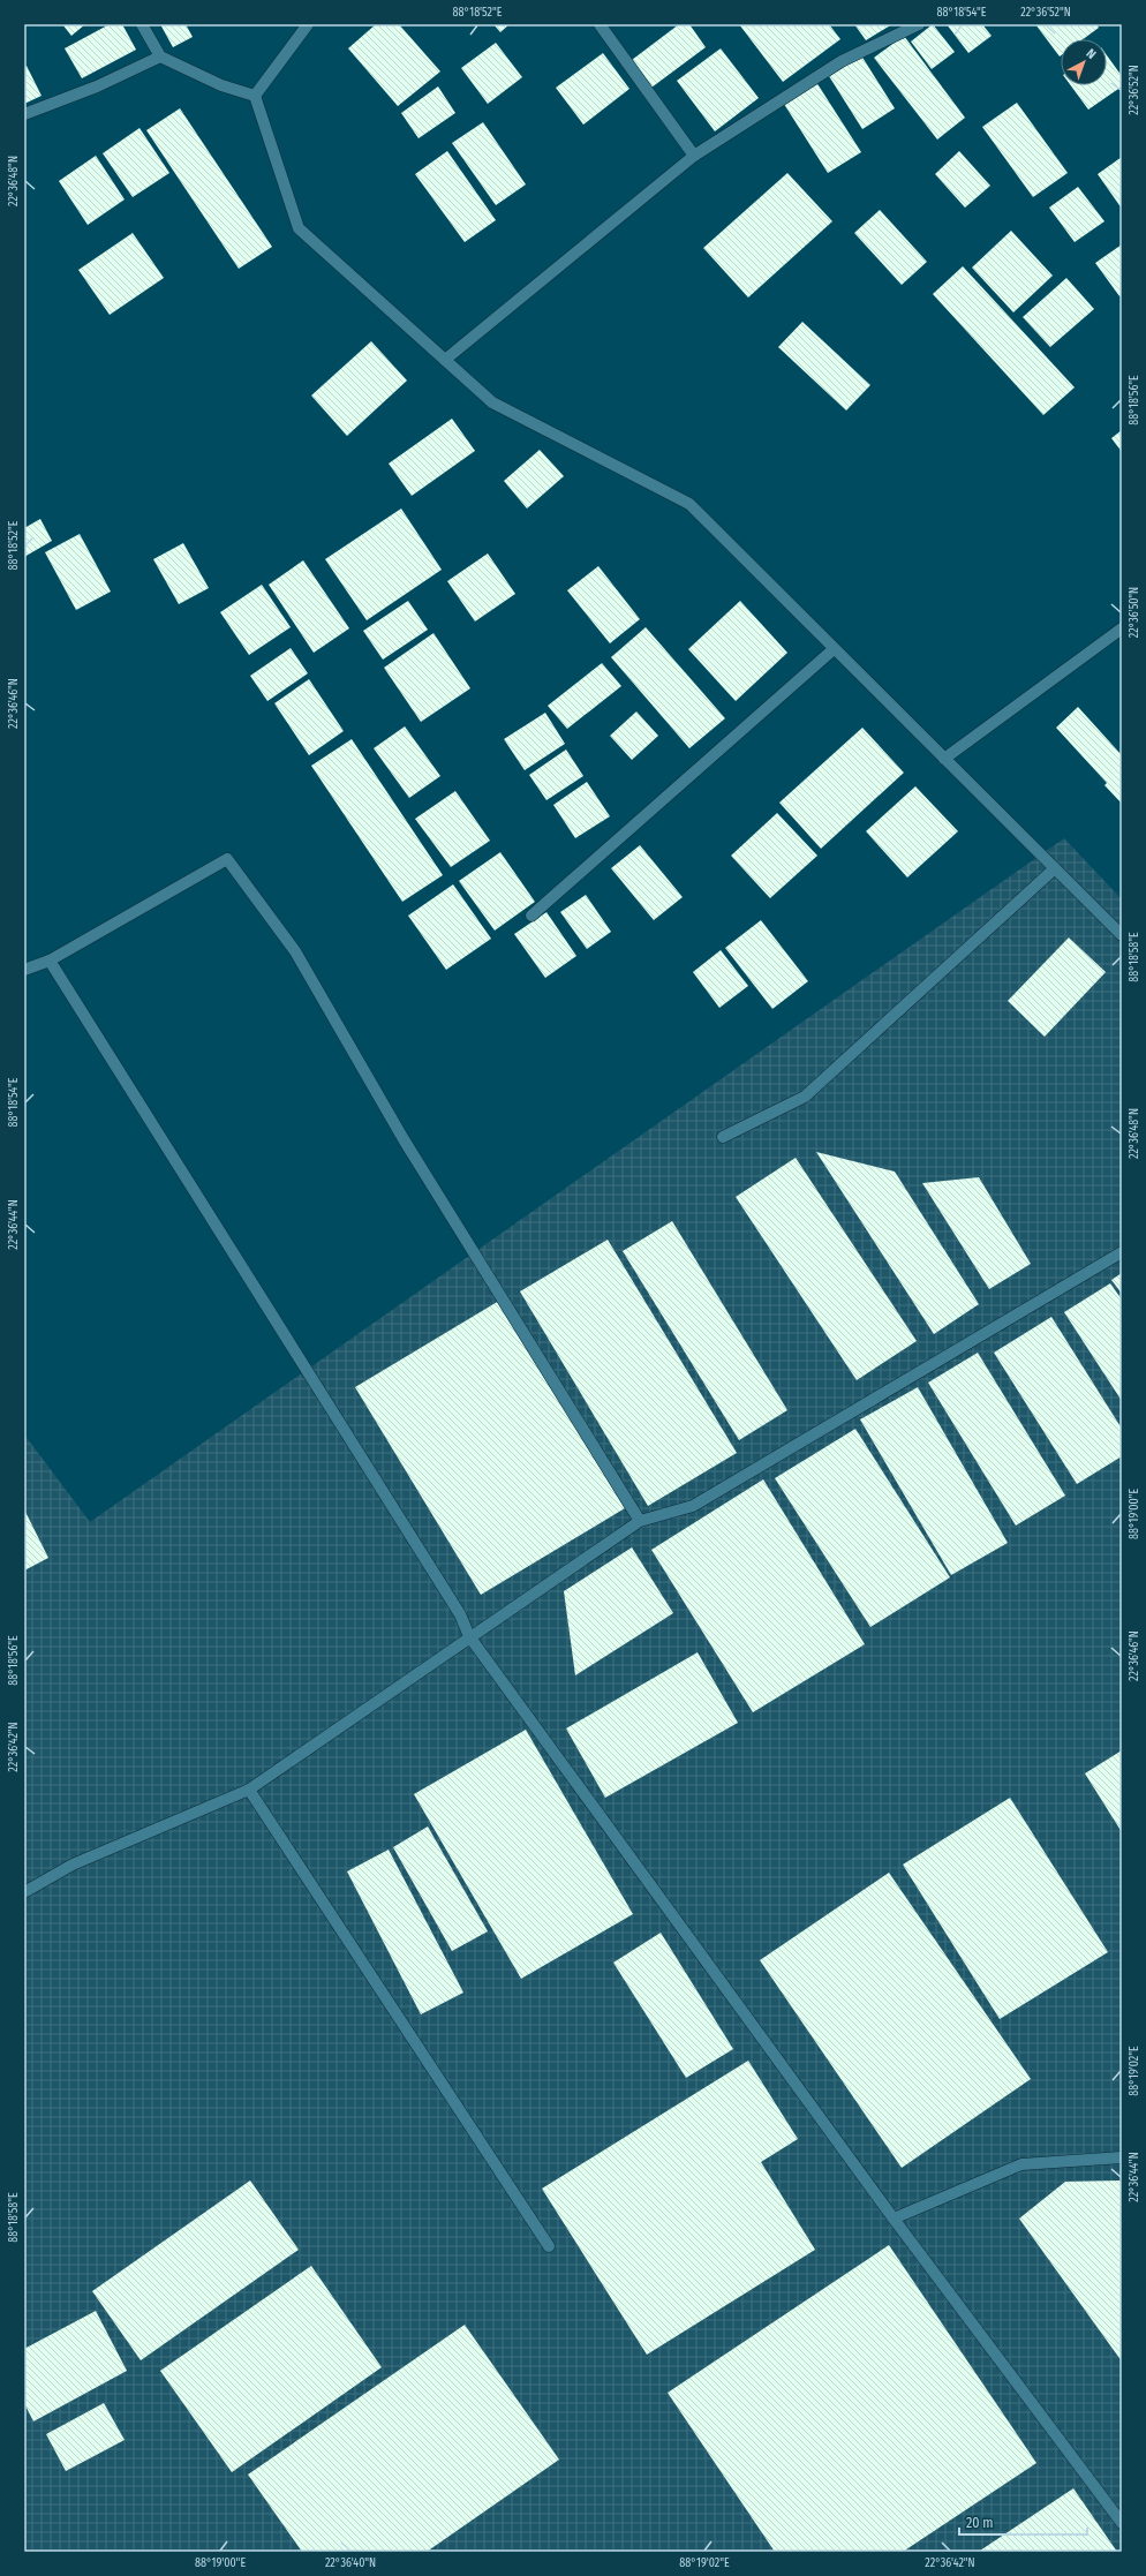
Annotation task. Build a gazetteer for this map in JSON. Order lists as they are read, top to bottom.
{
  "scale_bar": "20 m",
  "north": "top right",
  "coordinates": [
    "88°18'52\"E",
    "88°18'54\"E",
    "22°36'52\"N",
    "22°36'48\"N",
    "88°18'56\"E",
    "22°36'50\"N",
    "22°36'46\"N",
    "88°18'58\"E",
    "22°36'44\"N",
    "88°19'00\"E",
    "22°36'42\"N",
    "88°19'02\"E",
    "22°36'40\"N"
  ]
}
